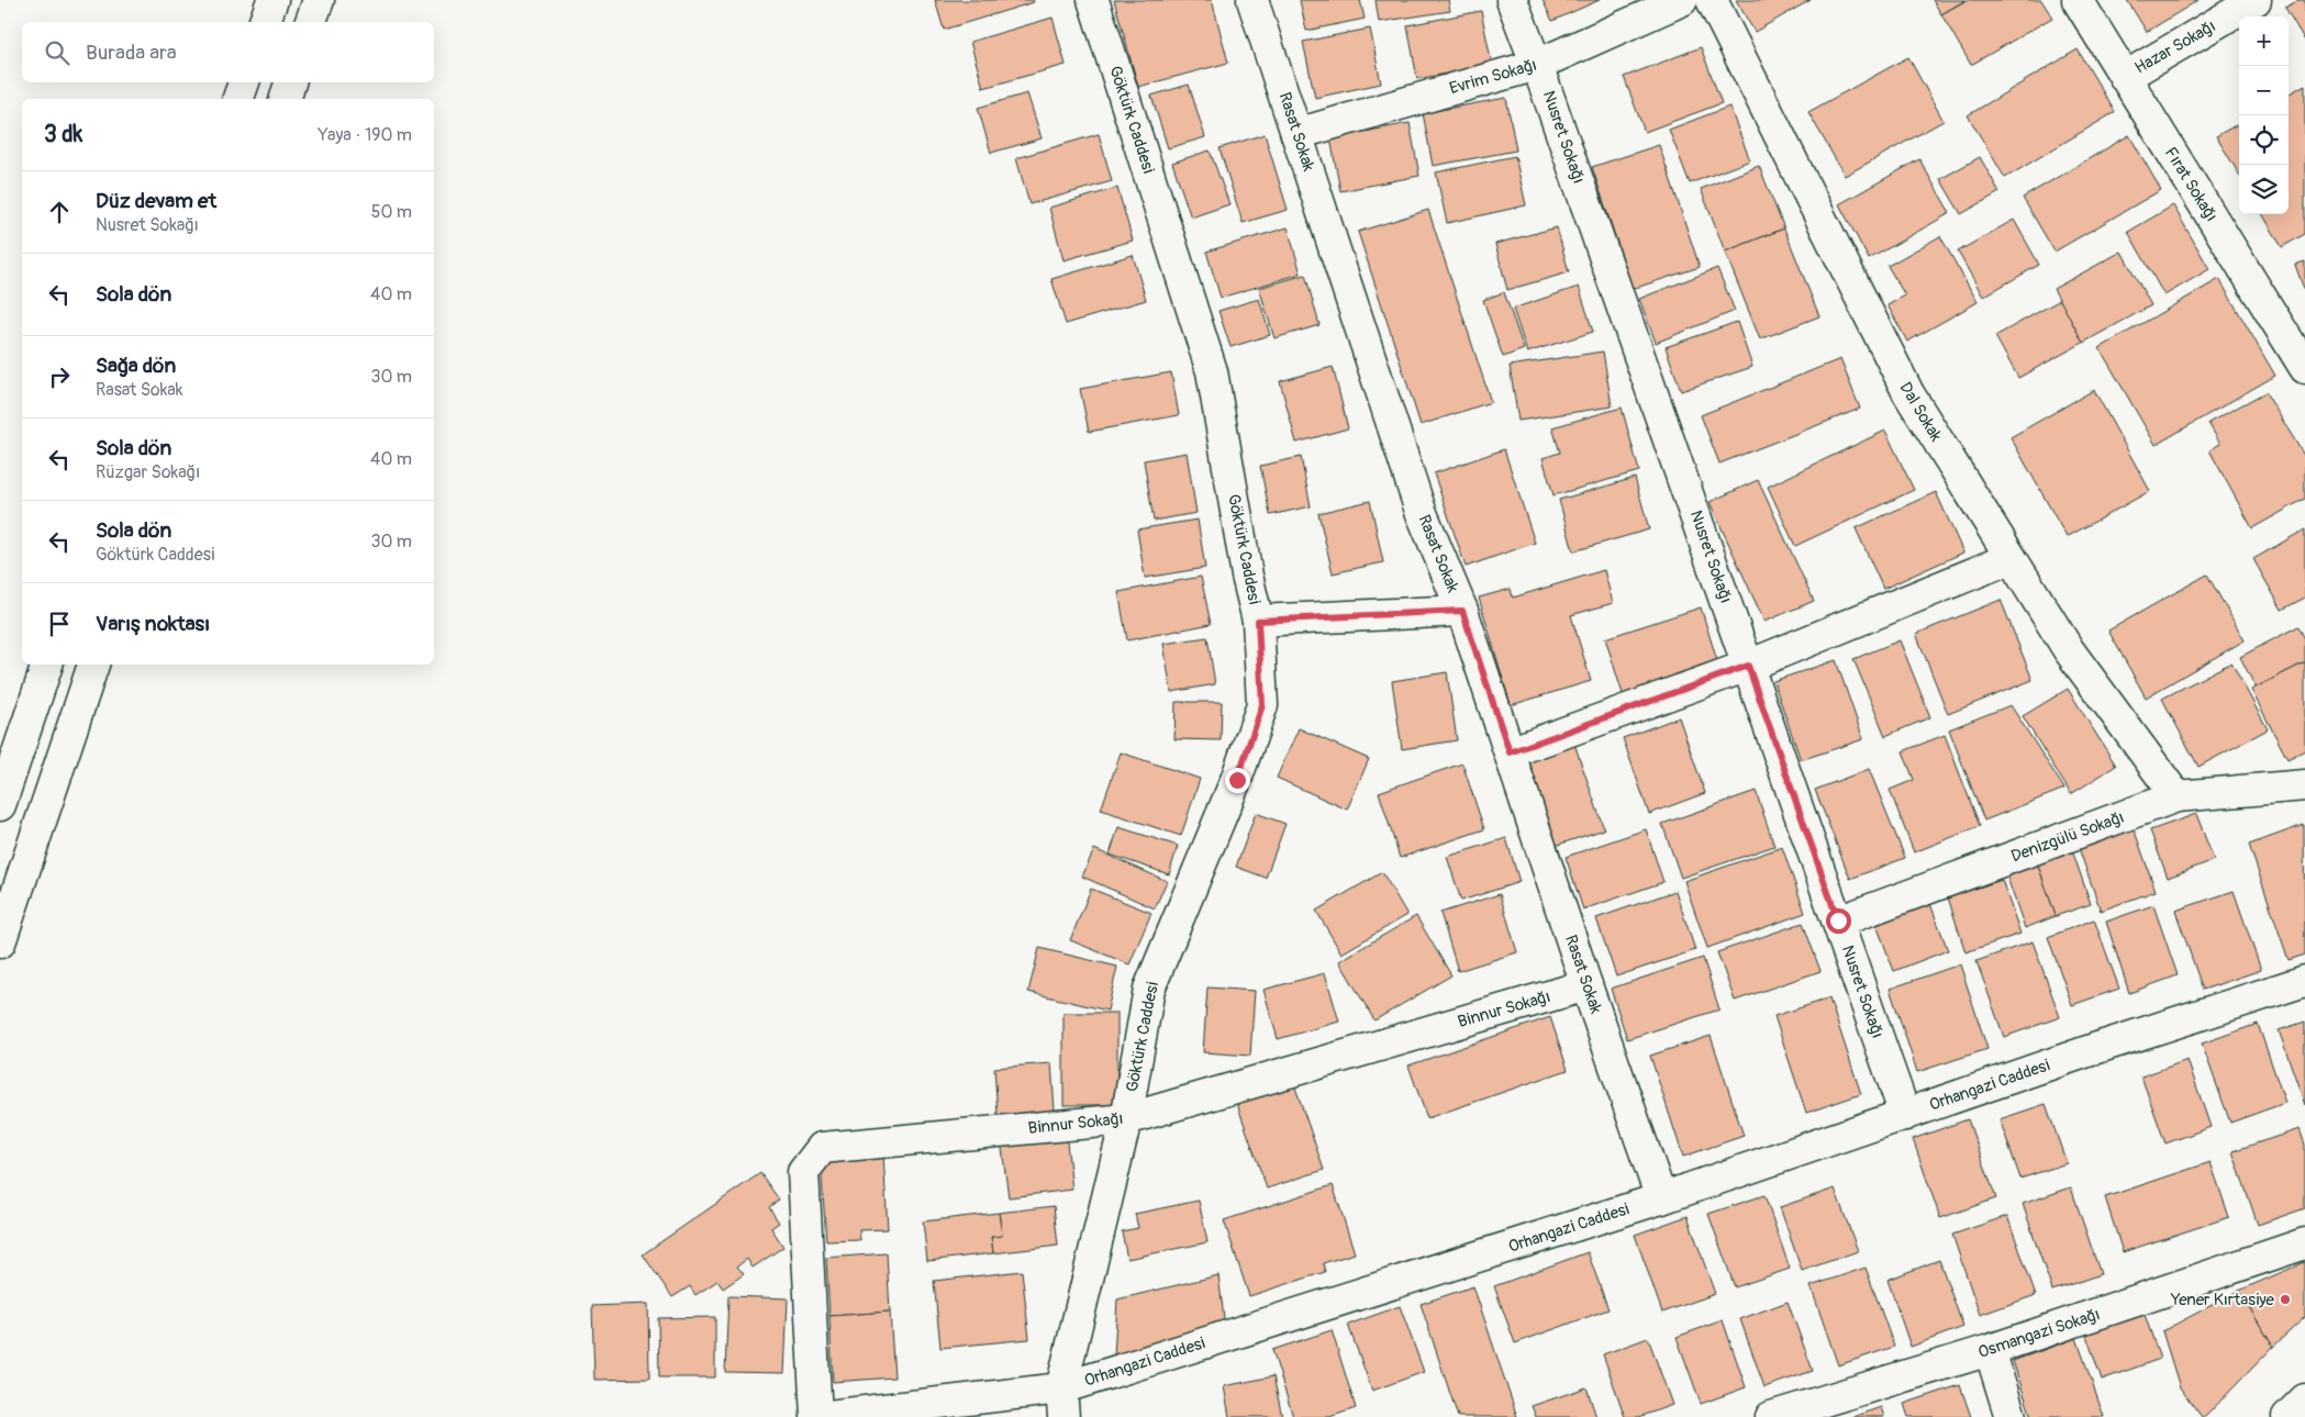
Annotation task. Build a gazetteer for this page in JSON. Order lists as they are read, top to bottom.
{
  "streets": {
    "street": [
      "Hazar Sokağı",
      "Evrim Sokağı",
      "Göktürk Caddesi",
      "Rasat Sokak",
      "Nusret Sokağı",
      "Fırat Sokağı",
      "Dal Sokak",
      "Denizgülü Sokağı",
      "Binnur Sokağı",
      "Orhangazi Caddesi",
      "Osmangazi Sokağı"
    ]
  },
  "crossings": [
    ["Hazar Sokağı", "Fırat Sokağı"],
    ["Evrim Sokağı", "Rasat Sokak"],
    ["Evrim Sokağı", "Nusret Sokağı"],
    ["Göktürk Caddesi", "Binnur Sokağı"],
    ["Göktürk Caddesi", "Orhangazi Caddesi"],
    ["Rasat Sokak", "Binnur Sokağı"],
    ["Rasat Sokak", "Orhangazi Caddesi"],
    ["Nusret Sokağı", "Denizgülü Sokağı"],
    ["Nusret Sokağı", "Orhangazi Caddesi"],
    ["Dal Sokak", "Denizgülü Sokağı"],
    ["Binnur Sokağı", "Orhangazi Caddesi"]
  ],
  "places": ["Yener Kırtasiye"],
  "page": {
    "map_buttons": ["+", "−"],
    "search": "Burada ara",
    "heading": ["3 dk", "Yaya · 190 m"],
    "list": [
      ["Düz devam et", "Nusret Sokağı", "50 m"],
      ["Sola dön", "40 m"],
      ["Sağa dön", "Rasat Sokak", "30 m"],
      ["Sola dön", "Rüzgar Sokağı", "40 m"],
      ["Sola dön", "Göktürk Caddesi", "30 m"],
      "Varış noktası"
    ]
  }
}
